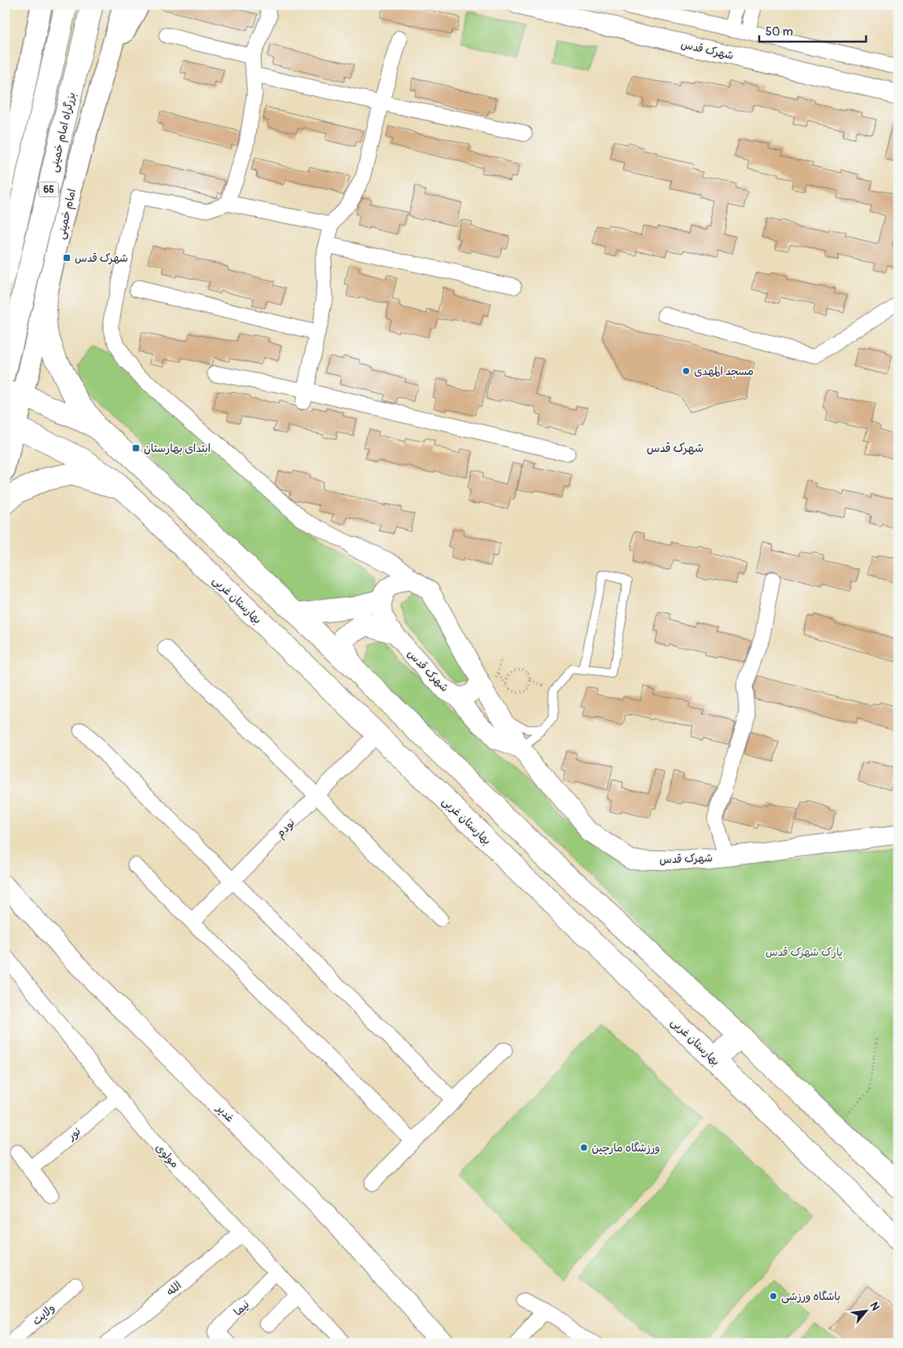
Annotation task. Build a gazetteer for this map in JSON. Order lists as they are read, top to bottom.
{
  "streets": {
    "main road": [
      "بزرگراه امام خمینی",
      "65",
      "امام خمینی",
      "بهارستان غربی"
    ],
    "street": [
      "شهرک قدس",
      "نودم",
      "غدیر",
      "نور",
      "مولوی",
      "الله",
      "نیما",
      "ولایت"
    ]
  },
  "crossings": [
    ["امام خمینی", "بهارستان غربی"],
    ["بهارستان غربی", "نودم"],
    ["نور", "مولوی"],
    ["مولوی", "الله"],
    ["مولوی", "نیما"]
  ],
  "districts": ["شهرک قدس"],
  "parks": ["پارک شهرک قدس"],
  "places": {
    "transit": ["شهرک قدس", "ابتدای بهارستان"],
    "other": ["مسجد المهدی", "ورزشگاه مارچین", "باشگاه ورزشی"]
  },
  "scale_bar": "50 m",
  "north": "top right"
}
